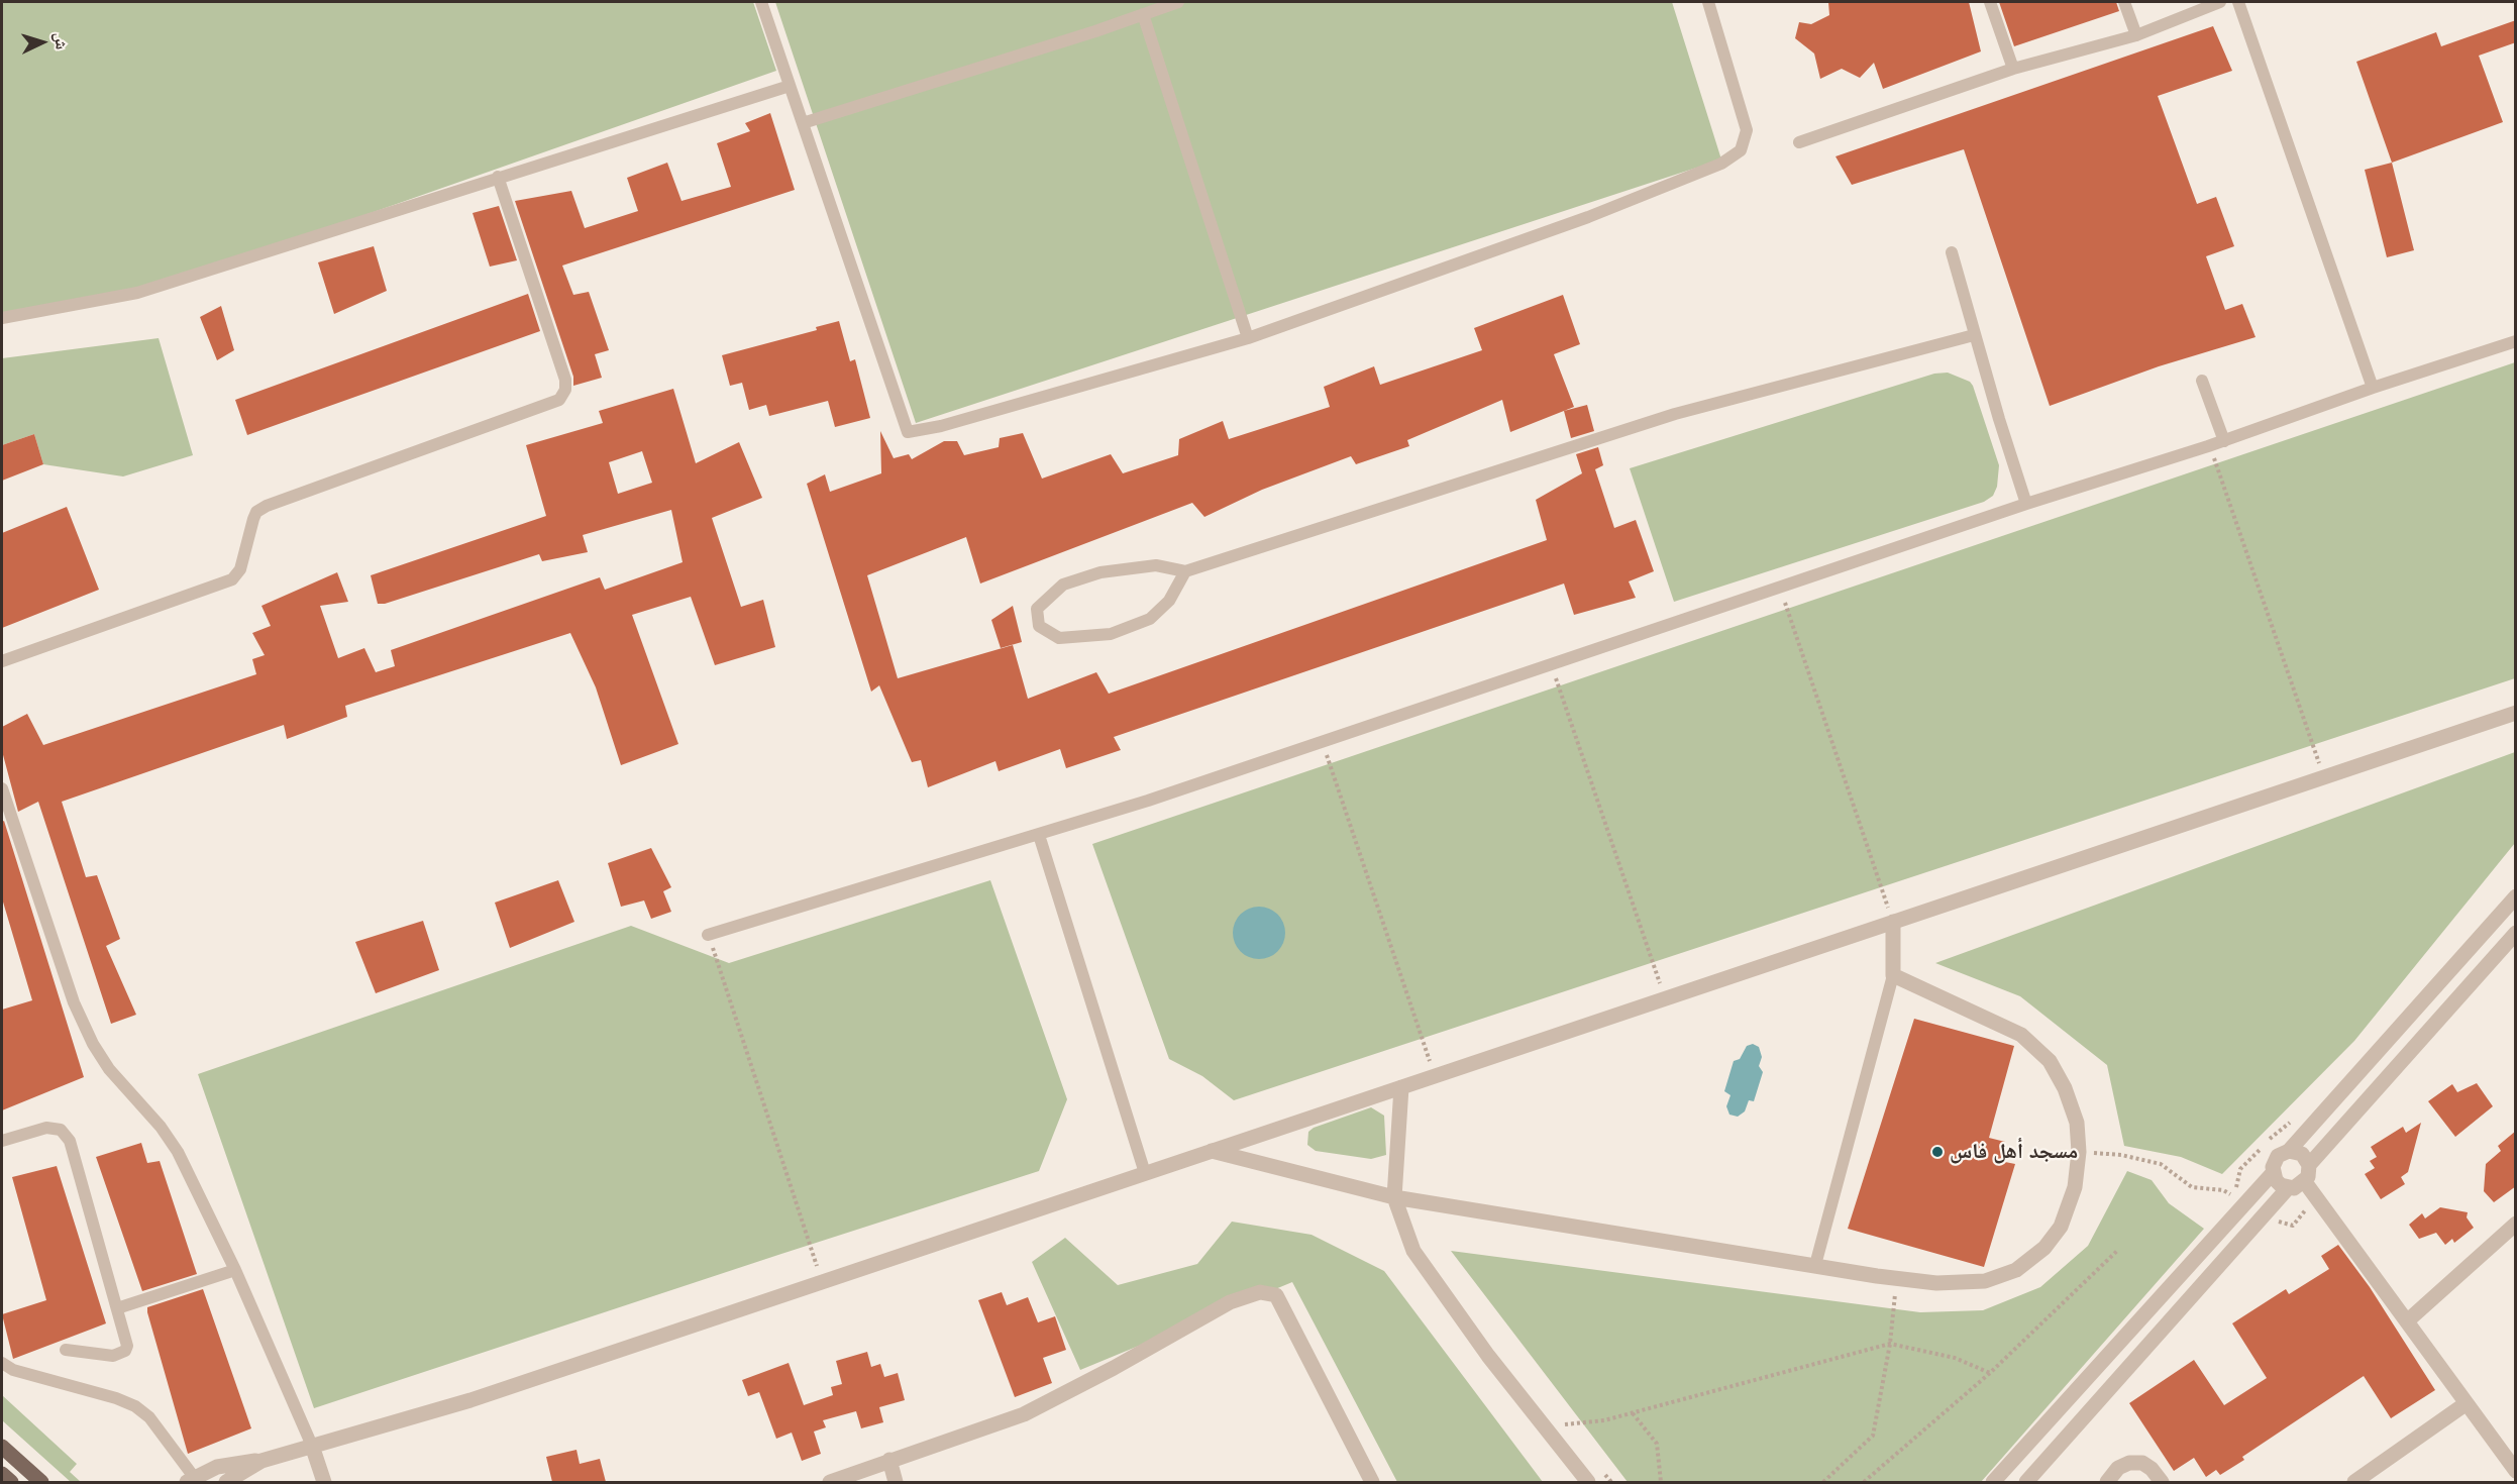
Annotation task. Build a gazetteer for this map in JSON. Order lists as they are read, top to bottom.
{
  "places": ["مسجد أهل فاس"],
  "north": "right"
}
